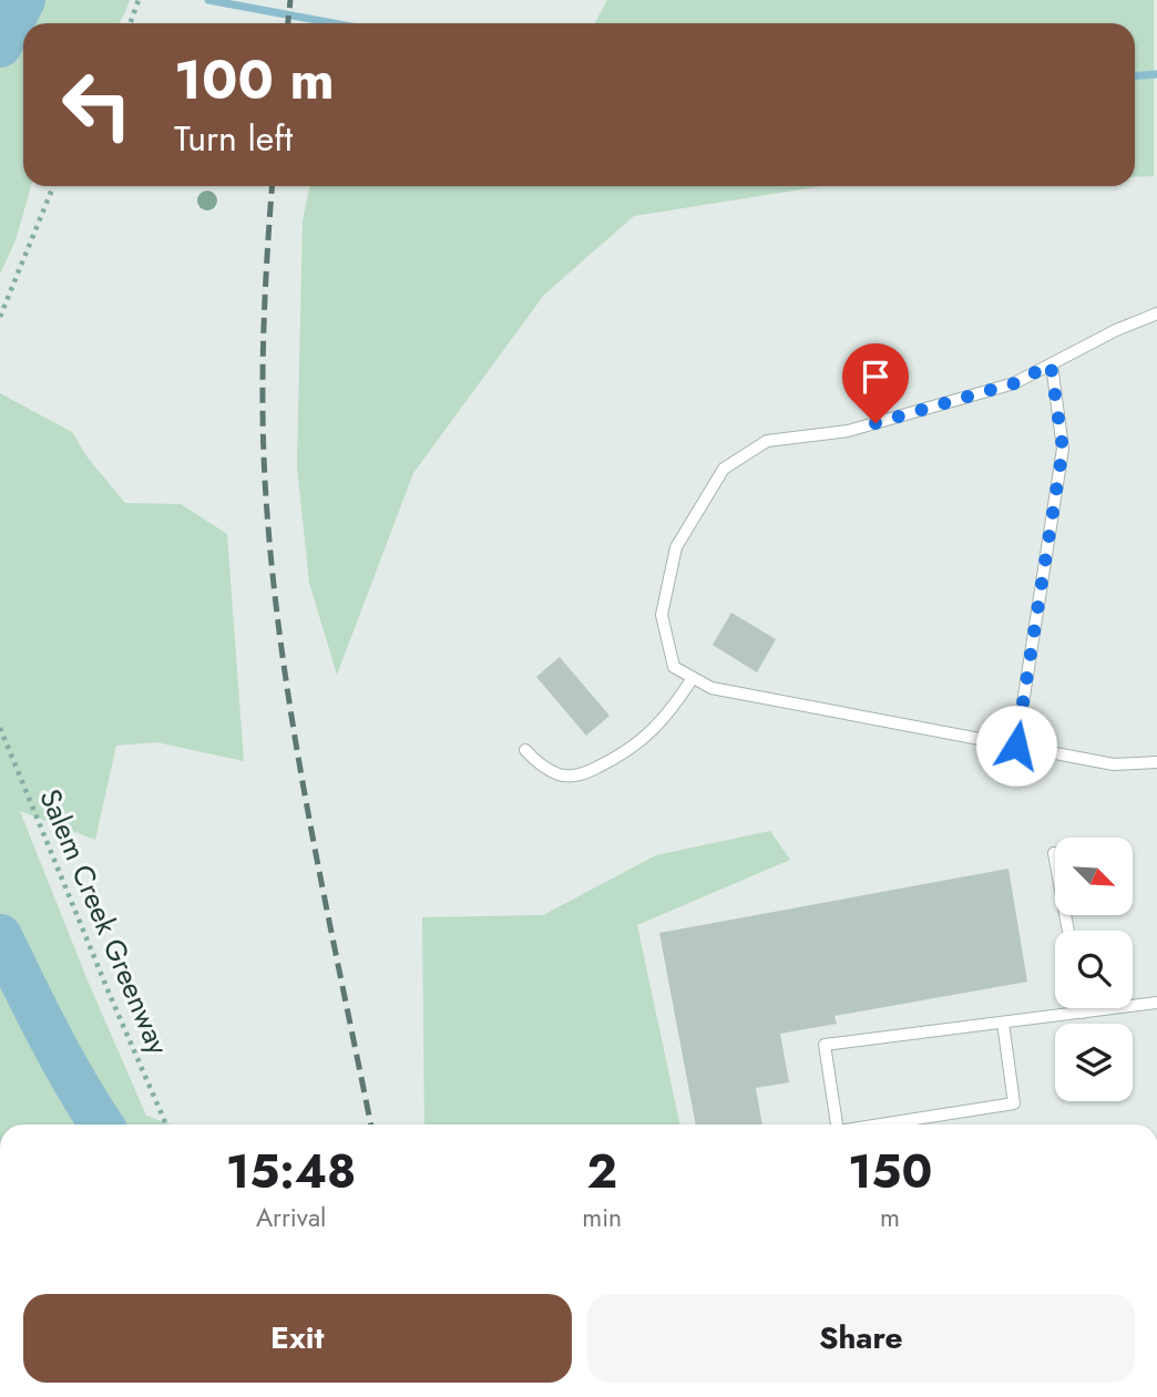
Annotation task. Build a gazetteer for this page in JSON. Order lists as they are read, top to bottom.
{
  "streets": {
    "path": ["Salem Creek Greenway"]
  },
  "north": "bottom right",
  "page": {
    "turn": ["100 m", "Turn left"],
    "eta": [
      "15:48",
      "Arrival",
      "2",
      "min",
      "150",
      "m"
    ],
    "buttons": ["Exit", "Share"]
  }
}
